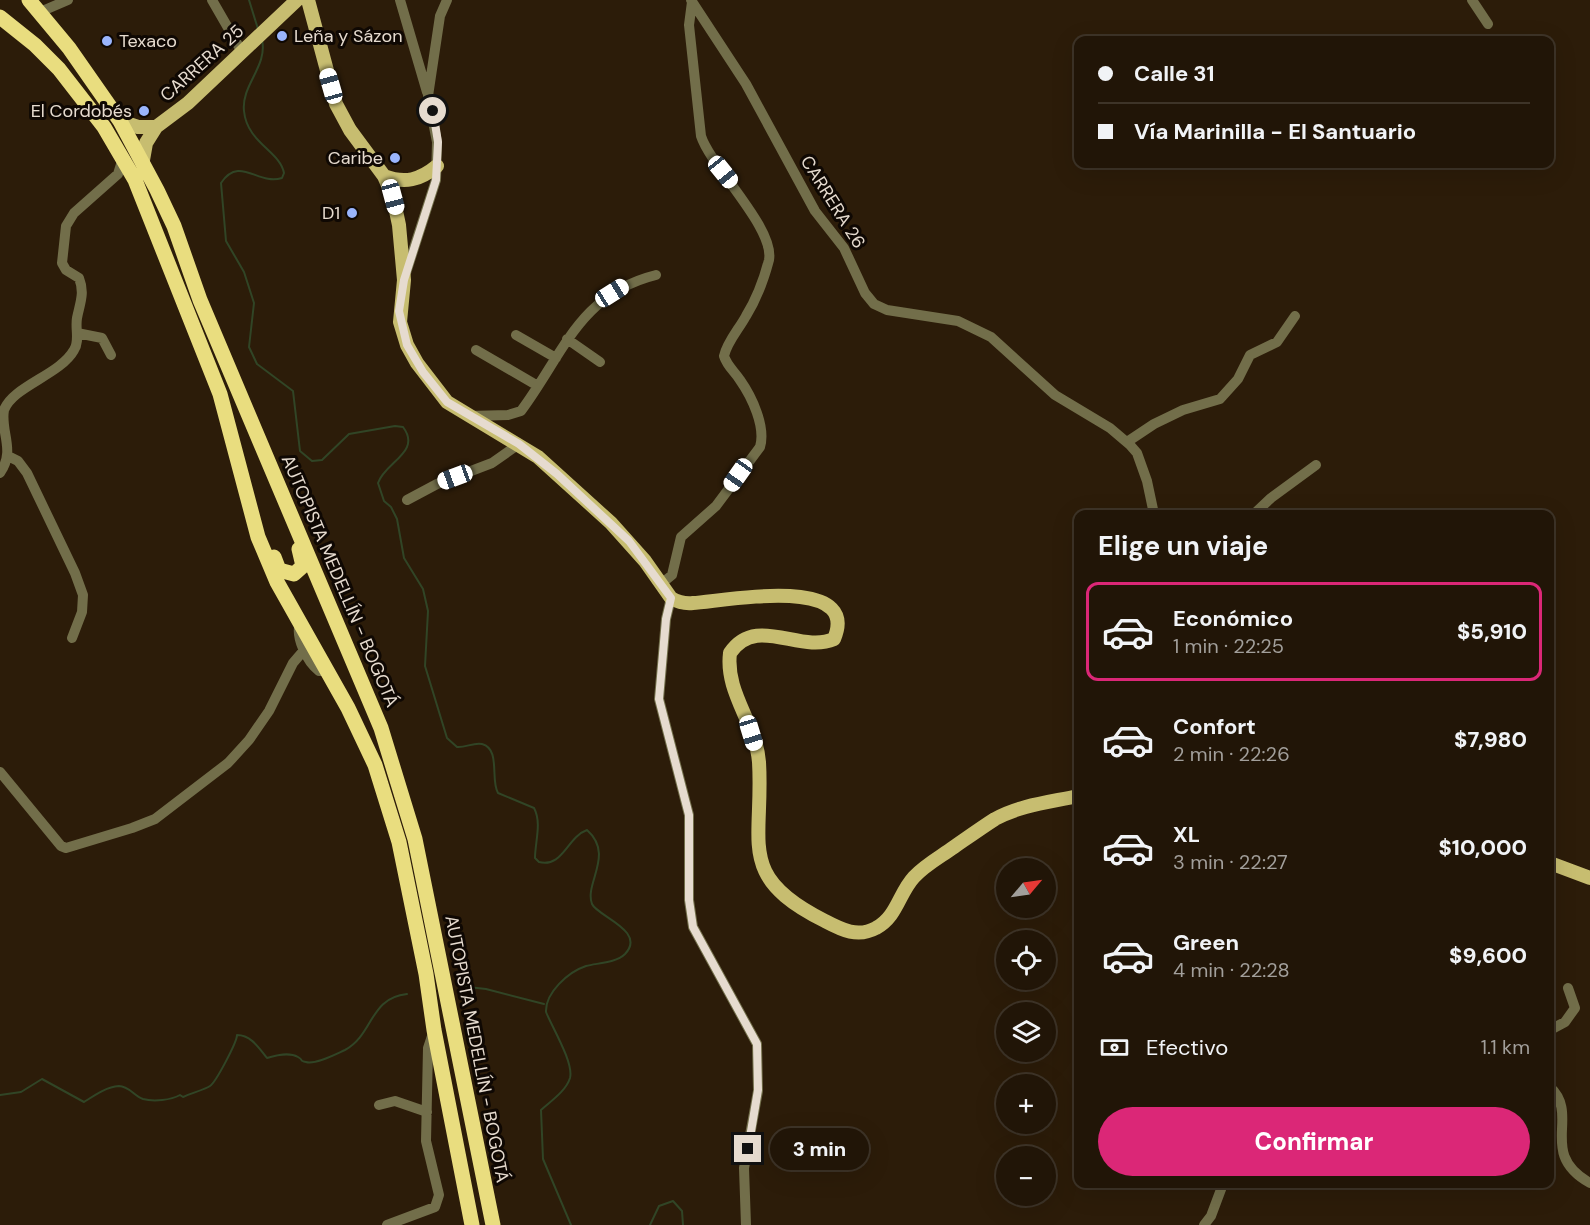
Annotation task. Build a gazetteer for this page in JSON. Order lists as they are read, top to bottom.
{
  "streets": {
    "highway": ["AUTOPISTA MEDELLÍN - BOGOTÁ"],
    "main road": ["CARRERA 25"],
    "street": ["CARRERA 26"]
  },
  "crossings": [
    ["CARRERA 25", "AUTOPISTA MEDELLÍN - BOGOTÁ"]
  ],
  "places": [
    "Leña y Sázon",
    "Texaco",
    "El Cordobés",
    "Caribe",
    "D1"
  ],
  "north": "top right",
  "page": {
    "banner": ["Calle 31", "Vía Marinilla - El Santuario"],
    "heading": "Elige un viaje",
    "list": [
      {
        "name": "Económico",
        "note": "1 min · 22:25",
        "value": "$5,910"
      },
      {
        "name": "Confort",
        "note": "2 min · 22:26",
        "value": "$7,980"
      },
      {
        "name": "XL",
        "note": "3 min · 22:27",
        "value": "$10,000"
      },
      {
        "name": "Green",
        "note": "4 min · 22:28",
        "value": "$9,600"
      }
    ],
    "map_buttons": ["+", "−"],
    "pay": ["Efectivo", "1.1 km"],
    "buttons": "Confirmar",
    "bubble": "3 min"
  }
}
